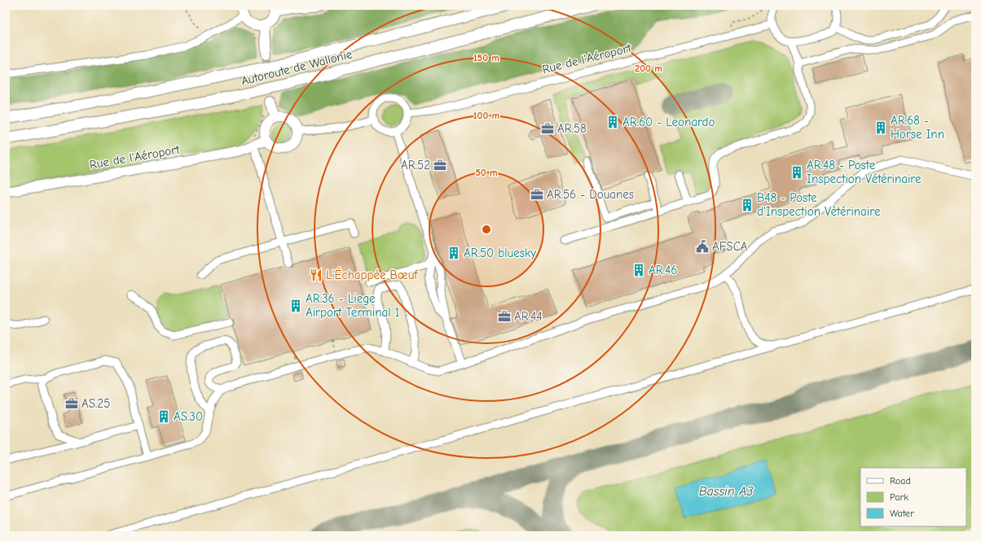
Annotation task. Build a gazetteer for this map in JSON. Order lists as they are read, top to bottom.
{
  "streets": {
    "highway": ["Autoroute de Wallonie"],
    "main road": ["Rue de l'Aéroport"]
  },
  "water": ["Bassin A3"],
  "places": {
    "building": [
      "AR.60 - Leonardo",
      "AR.68 - Horse Inn",
      "AR.48 - Poste Inspection Vétérinaire",
      "B48 - Poste d'Inspection Vétérinaire",
      "AR.50 bluesky",
      "AR.46",
      "AR.36 - Liege Airport Terminal 1",
      "AS.30"
    ],
    "office": [
      "AR.58",
      "AR.52",
      "AR.56 - Douanes",
      "AR.44",
      "AS.25"
    ],
    "public building": ["AFSCA"],
    "restaurant": ["L'Échappée Bœuf"]
  },
  "legend": ["Road", "Park", "Water"],
  "rings": [
    "150 m",
    "200 m",
    "100 m",
    "50 m"
  ]
}
